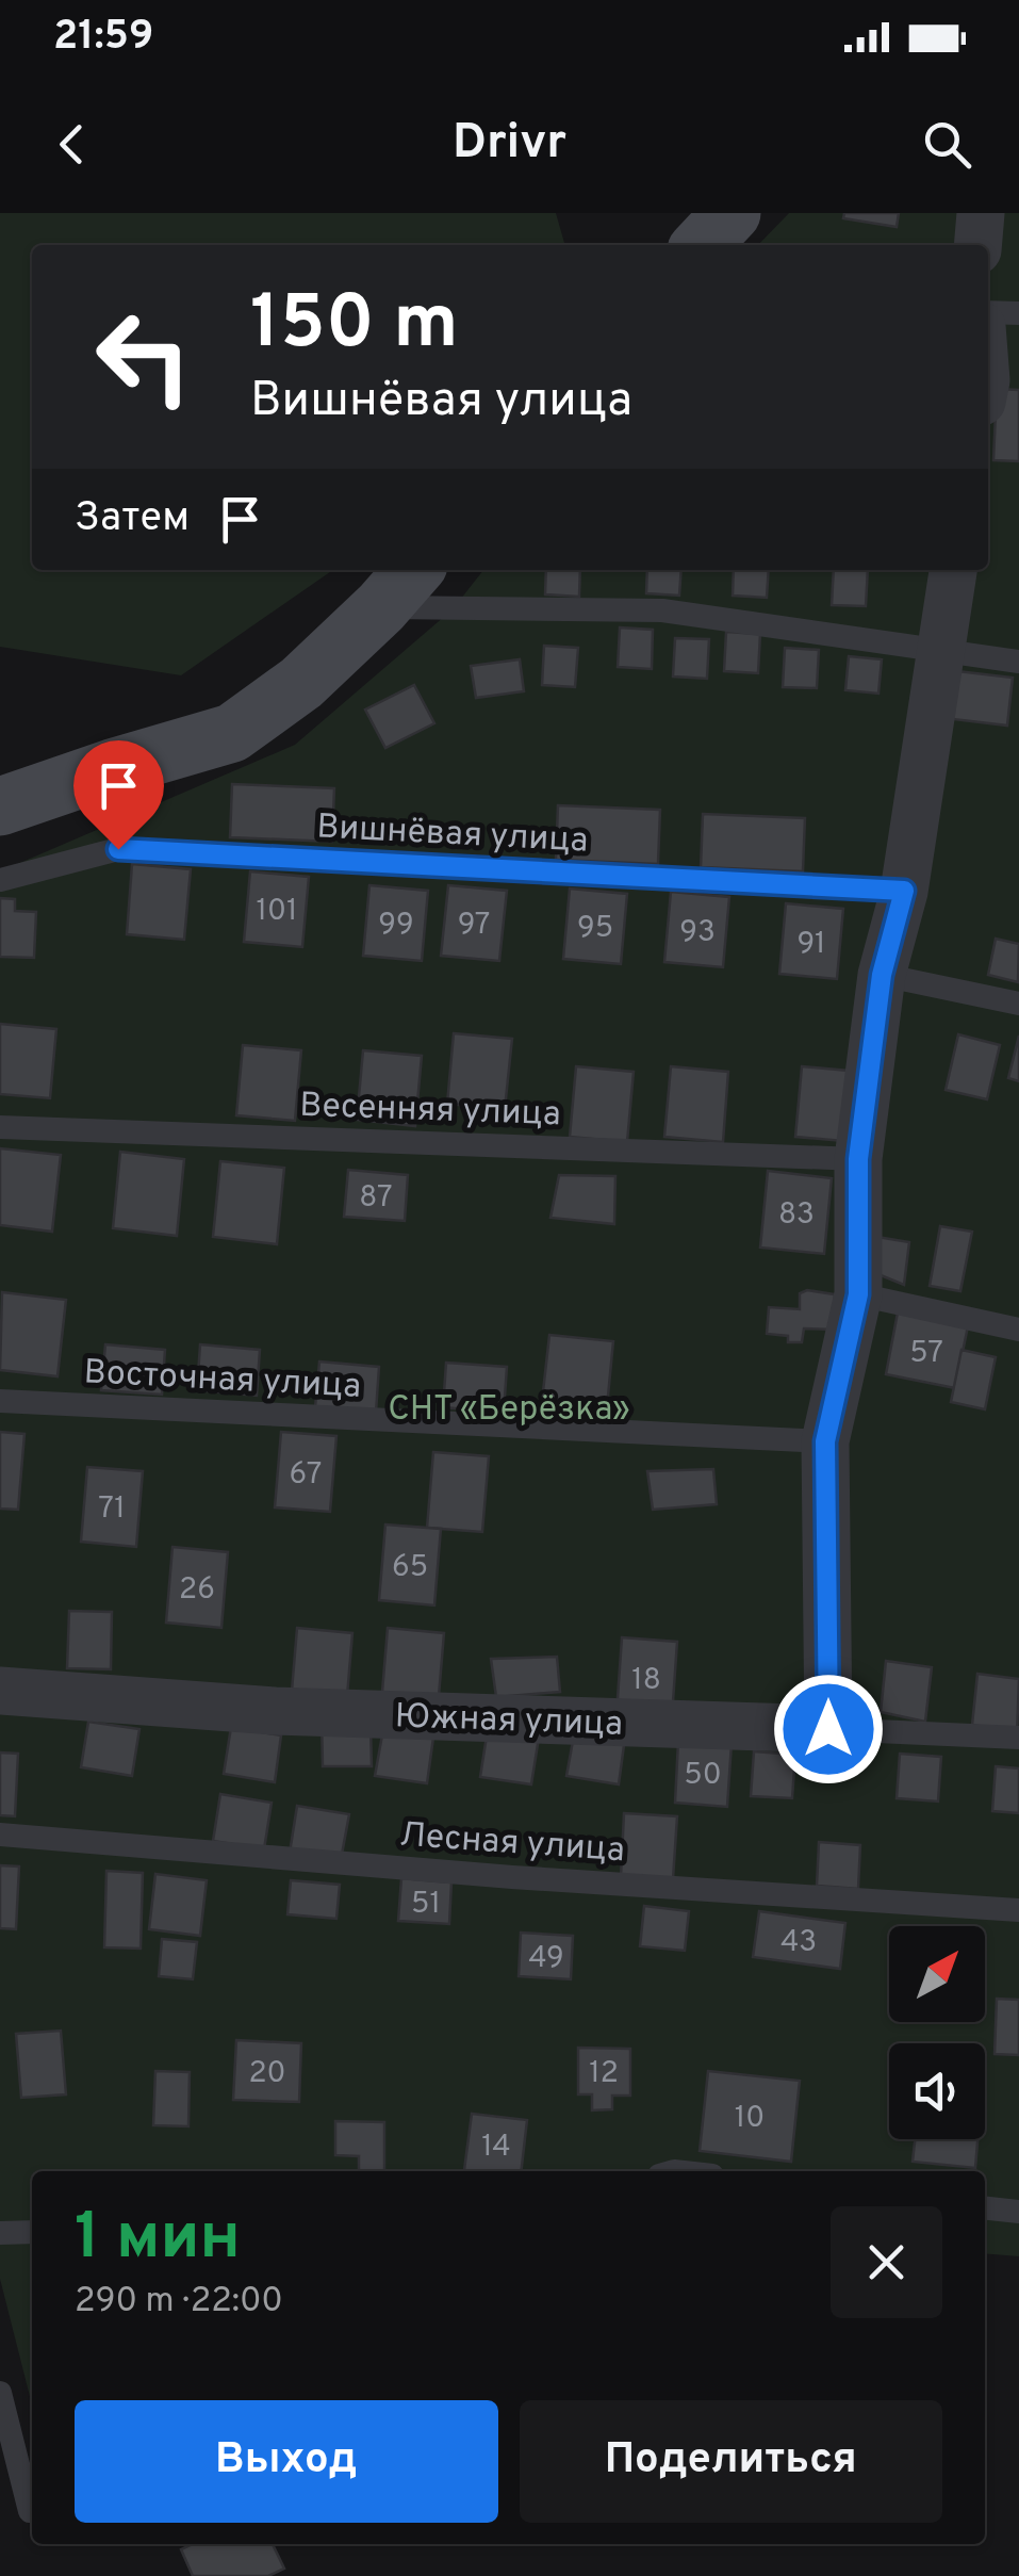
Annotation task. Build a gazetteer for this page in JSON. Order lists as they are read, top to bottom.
{
  "streets": {
    "street": ["Южная улица"],
    "lane": [
      "Вишнёвая улица",
      "Весенняя улица",
      "Восточная улица",
      "Лесная улица"
    ]
  },
  "parks": ["СНТ «Берёзка»"],
  "house_numbers": [
    "101",
    "99",
    "97",
    "95",
    "93",
    "91",
    "87",
    "83",
    "57",
    "67",
    "71",
    "65",
    "26",
    "18",
    "50",
    "51",
    "43",
    "49",
    "20",
    "12",
    "10",
    "14"
  ],
  "north": "top right",
  "page": {
    "status": "21:59",
    "header": "Drivr",
    "turn": ["150 m", "Вишнёвая улица"],
    "then": "Затем",
    "heading": ["1 мин", "290 m · 22:00"],
    "buttons": ["Выход", "Поделиться"]
  }
}
